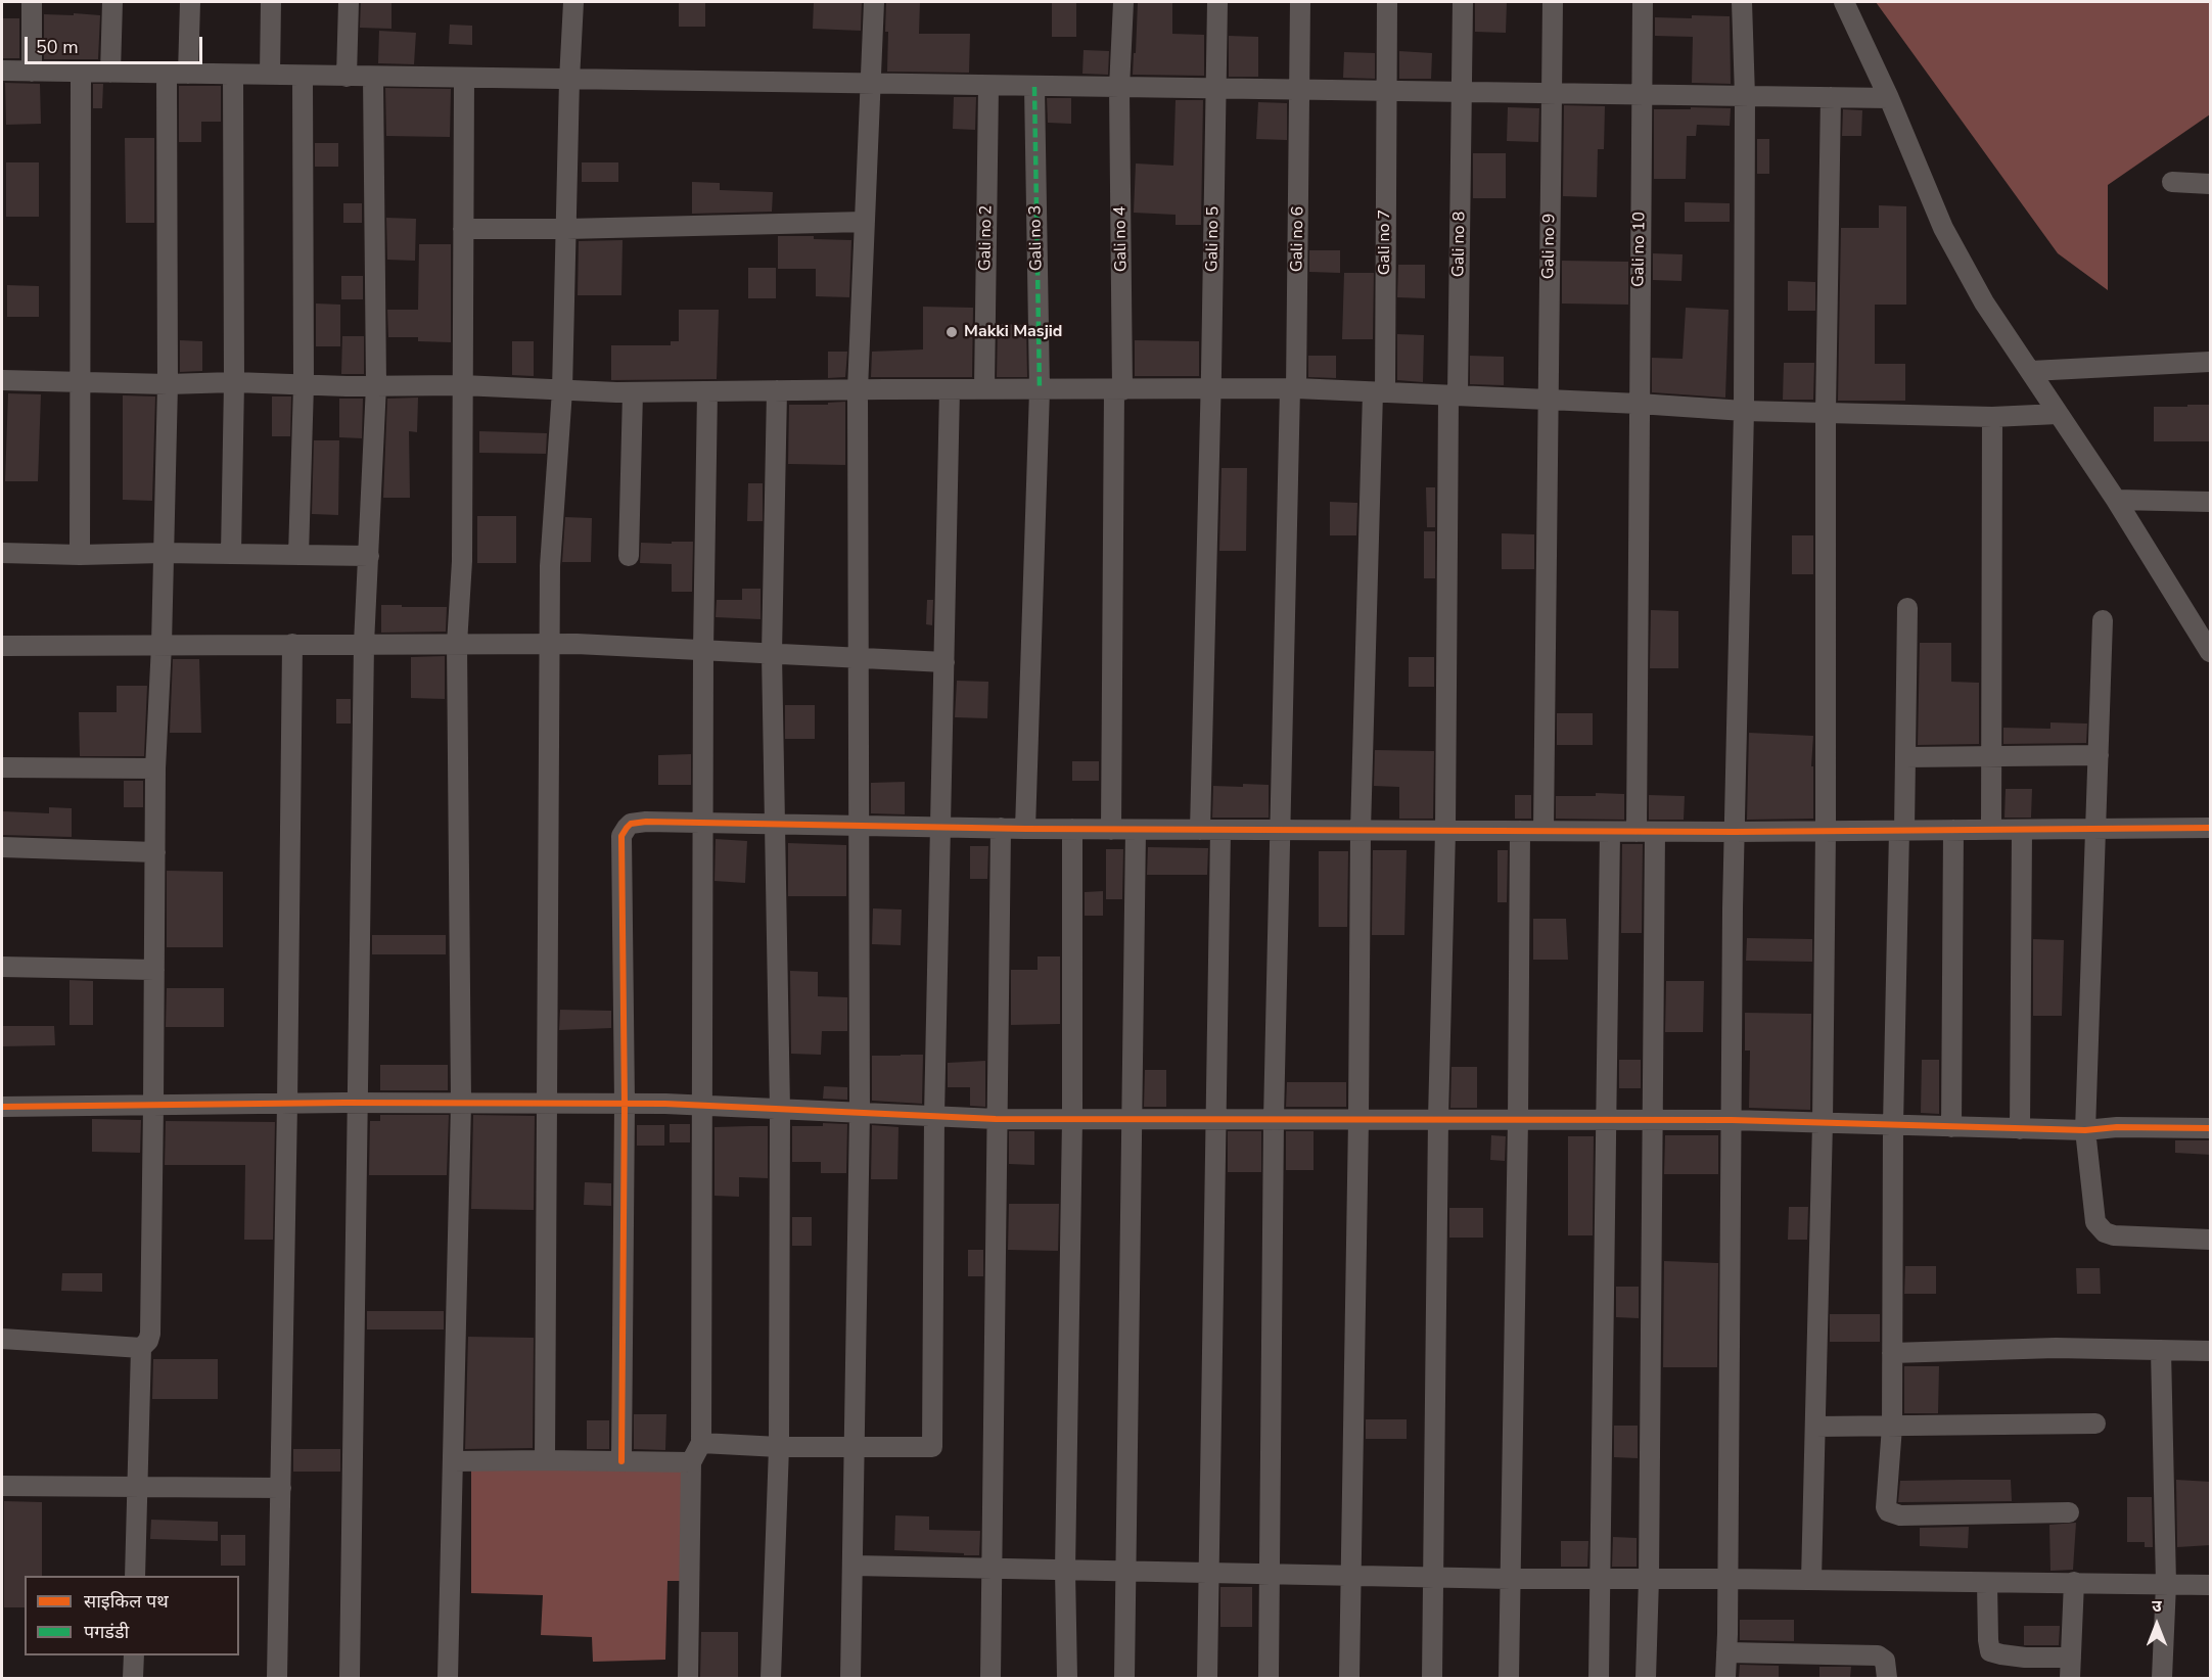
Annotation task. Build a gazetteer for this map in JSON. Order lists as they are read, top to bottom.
{
  "streets": {
    "street": [
      "Gali no 2",
      "Gali no 3",
      "Gali no 4",
      "Gali no 5",
      "Gali no 6",
      "Gali no 7",
      "Gali no 8",
      "Gali no 9",
      "Gali no 10"
    ]
  },
  "places": ["Makki Masjid"],
  "legend": ["साइकिल पथ", "पगडंडी"],
  "scale_bar": "50 m",
  "north": "top"
}
